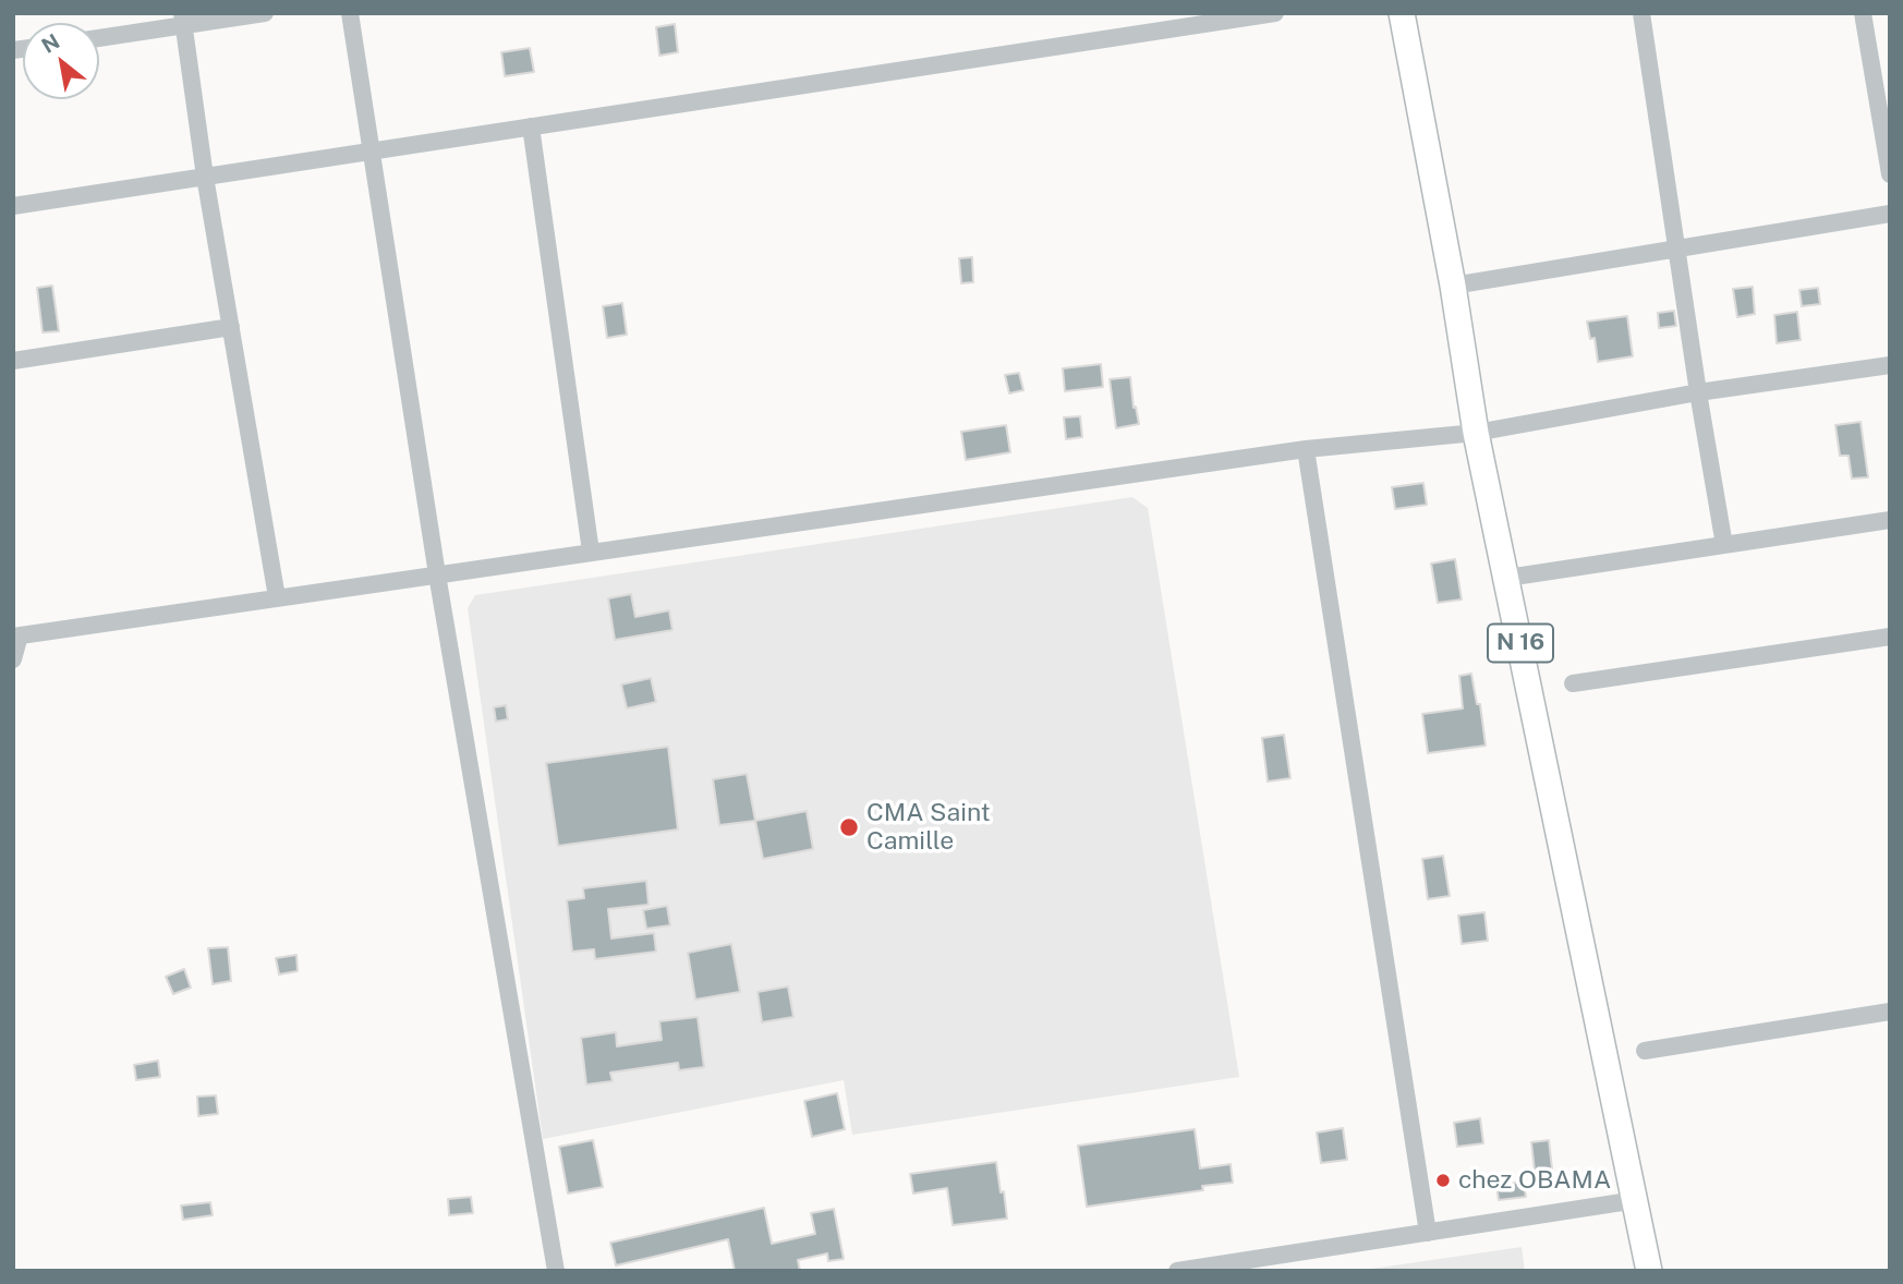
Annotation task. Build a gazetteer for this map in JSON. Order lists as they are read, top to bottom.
{
  "streets": {
    "highway": ["N 16"]
  },
  "places": ["CMA Saint Camille", "chez OBAMA"],
  "north": "top left"
}
